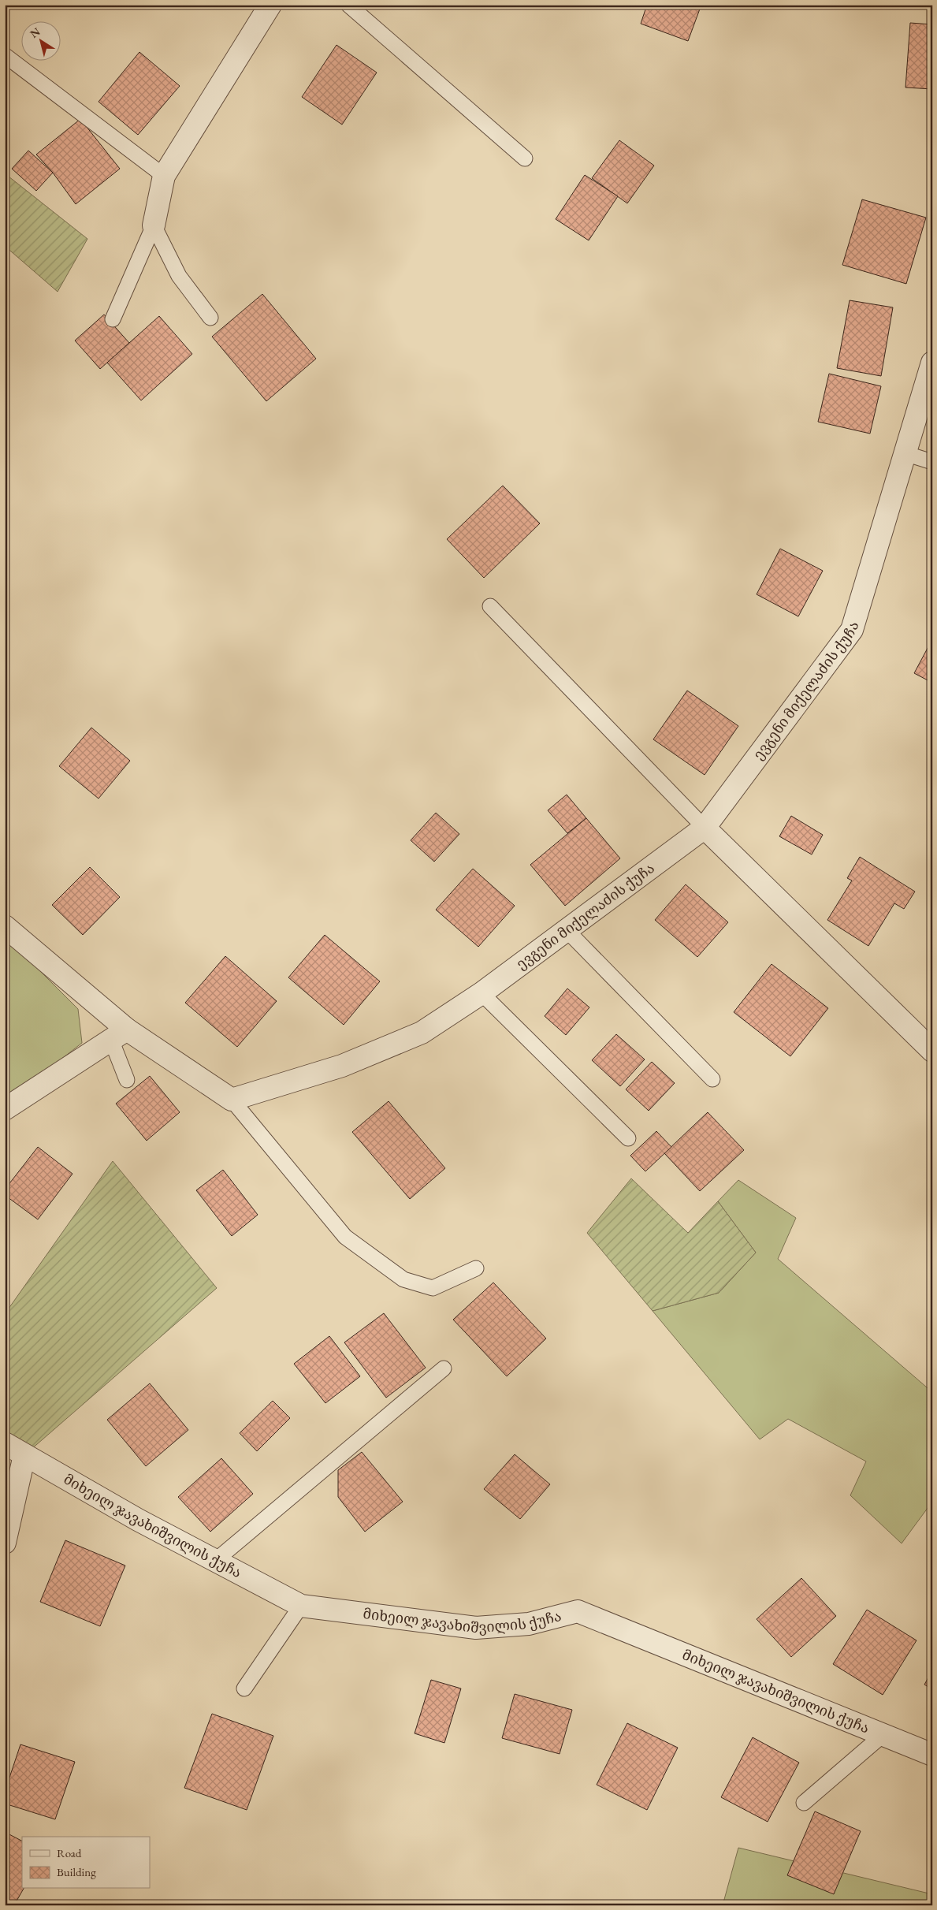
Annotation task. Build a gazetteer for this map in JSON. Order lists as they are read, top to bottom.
{
  "streets": {
    "street": ["ევგენი მიქელაძის ქუჩა", "მიხეილ ჯავახიშვილის ქუჩა"]
  },
  "legend": ["Road", "Building"],
  "north": "top left"
}
